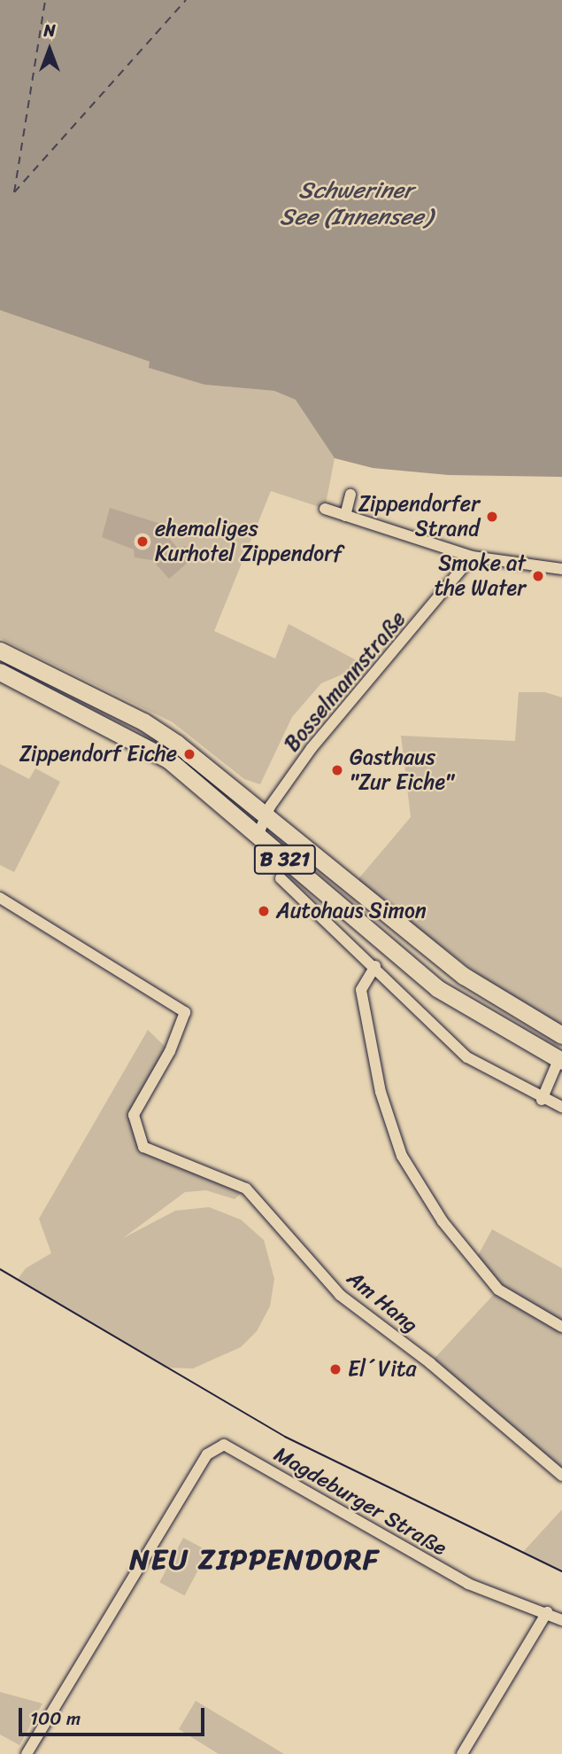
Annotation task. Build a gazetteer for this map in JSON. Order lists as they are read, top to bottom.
{
  "streets": {
    "main road": ["B 321"],
    "street": ["Bosselmannstraße", "Am Hang", "Magdeburger Straße"]
  },
  "crossings": [
    ["Bosselmannstraße", "B 321"]
  ],
  "districts": ["NEU ZIPPENDORF"],
  "water": ["Schweriner See (Innensee)"],
  "places": [
    "Zippendorfer Strand",
    "ehemaliges Kurhotel Zippendorf",
    "Smoke at the Water",
    "Zippendorf Eiche",
    "Gasthaus \"Zur Eiche\"",
    "Autohaus Simon",
    "El´Vita"
  ],
  "scale_bar": "100 m",
  "north": "top"
}
